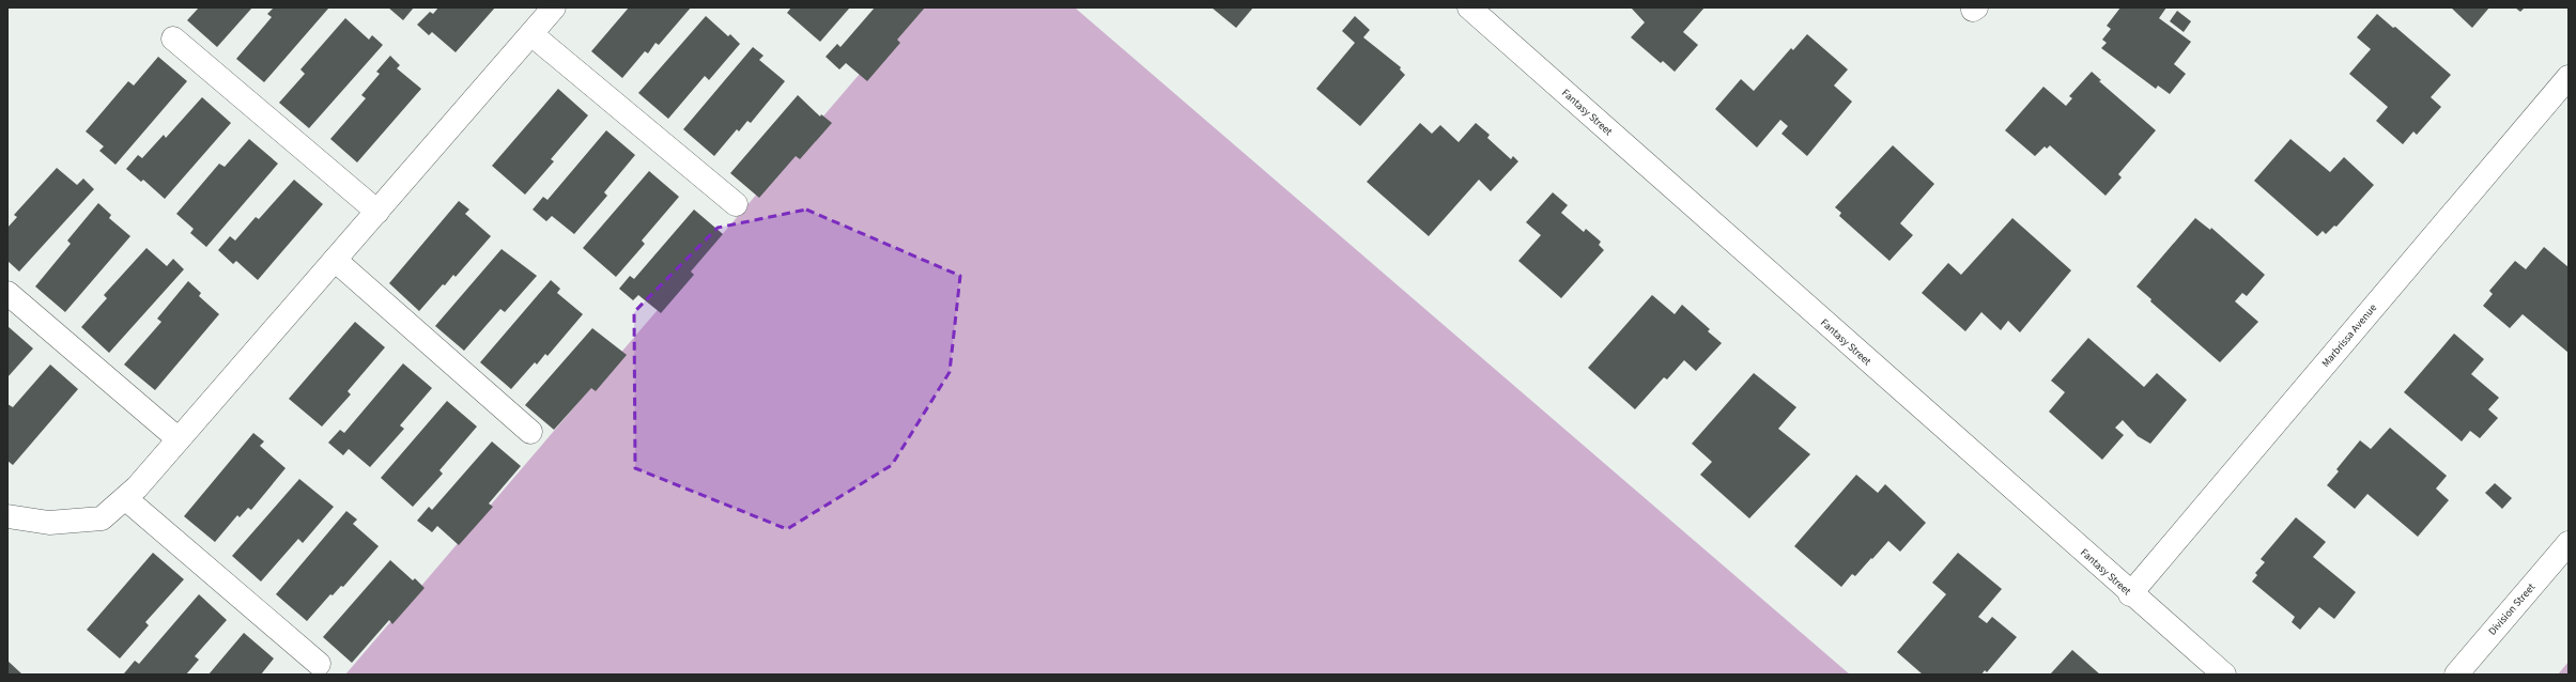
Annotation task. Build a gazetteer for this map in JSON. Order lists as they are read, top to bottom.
{
  "streets": {
    "street": ["Fantasy Street", "Marbrissa Avenue", "Division Street"]
  },
  "crossings": [
    ["Fantasy Street", "Marbrissa Avenue"]
  ]
}
